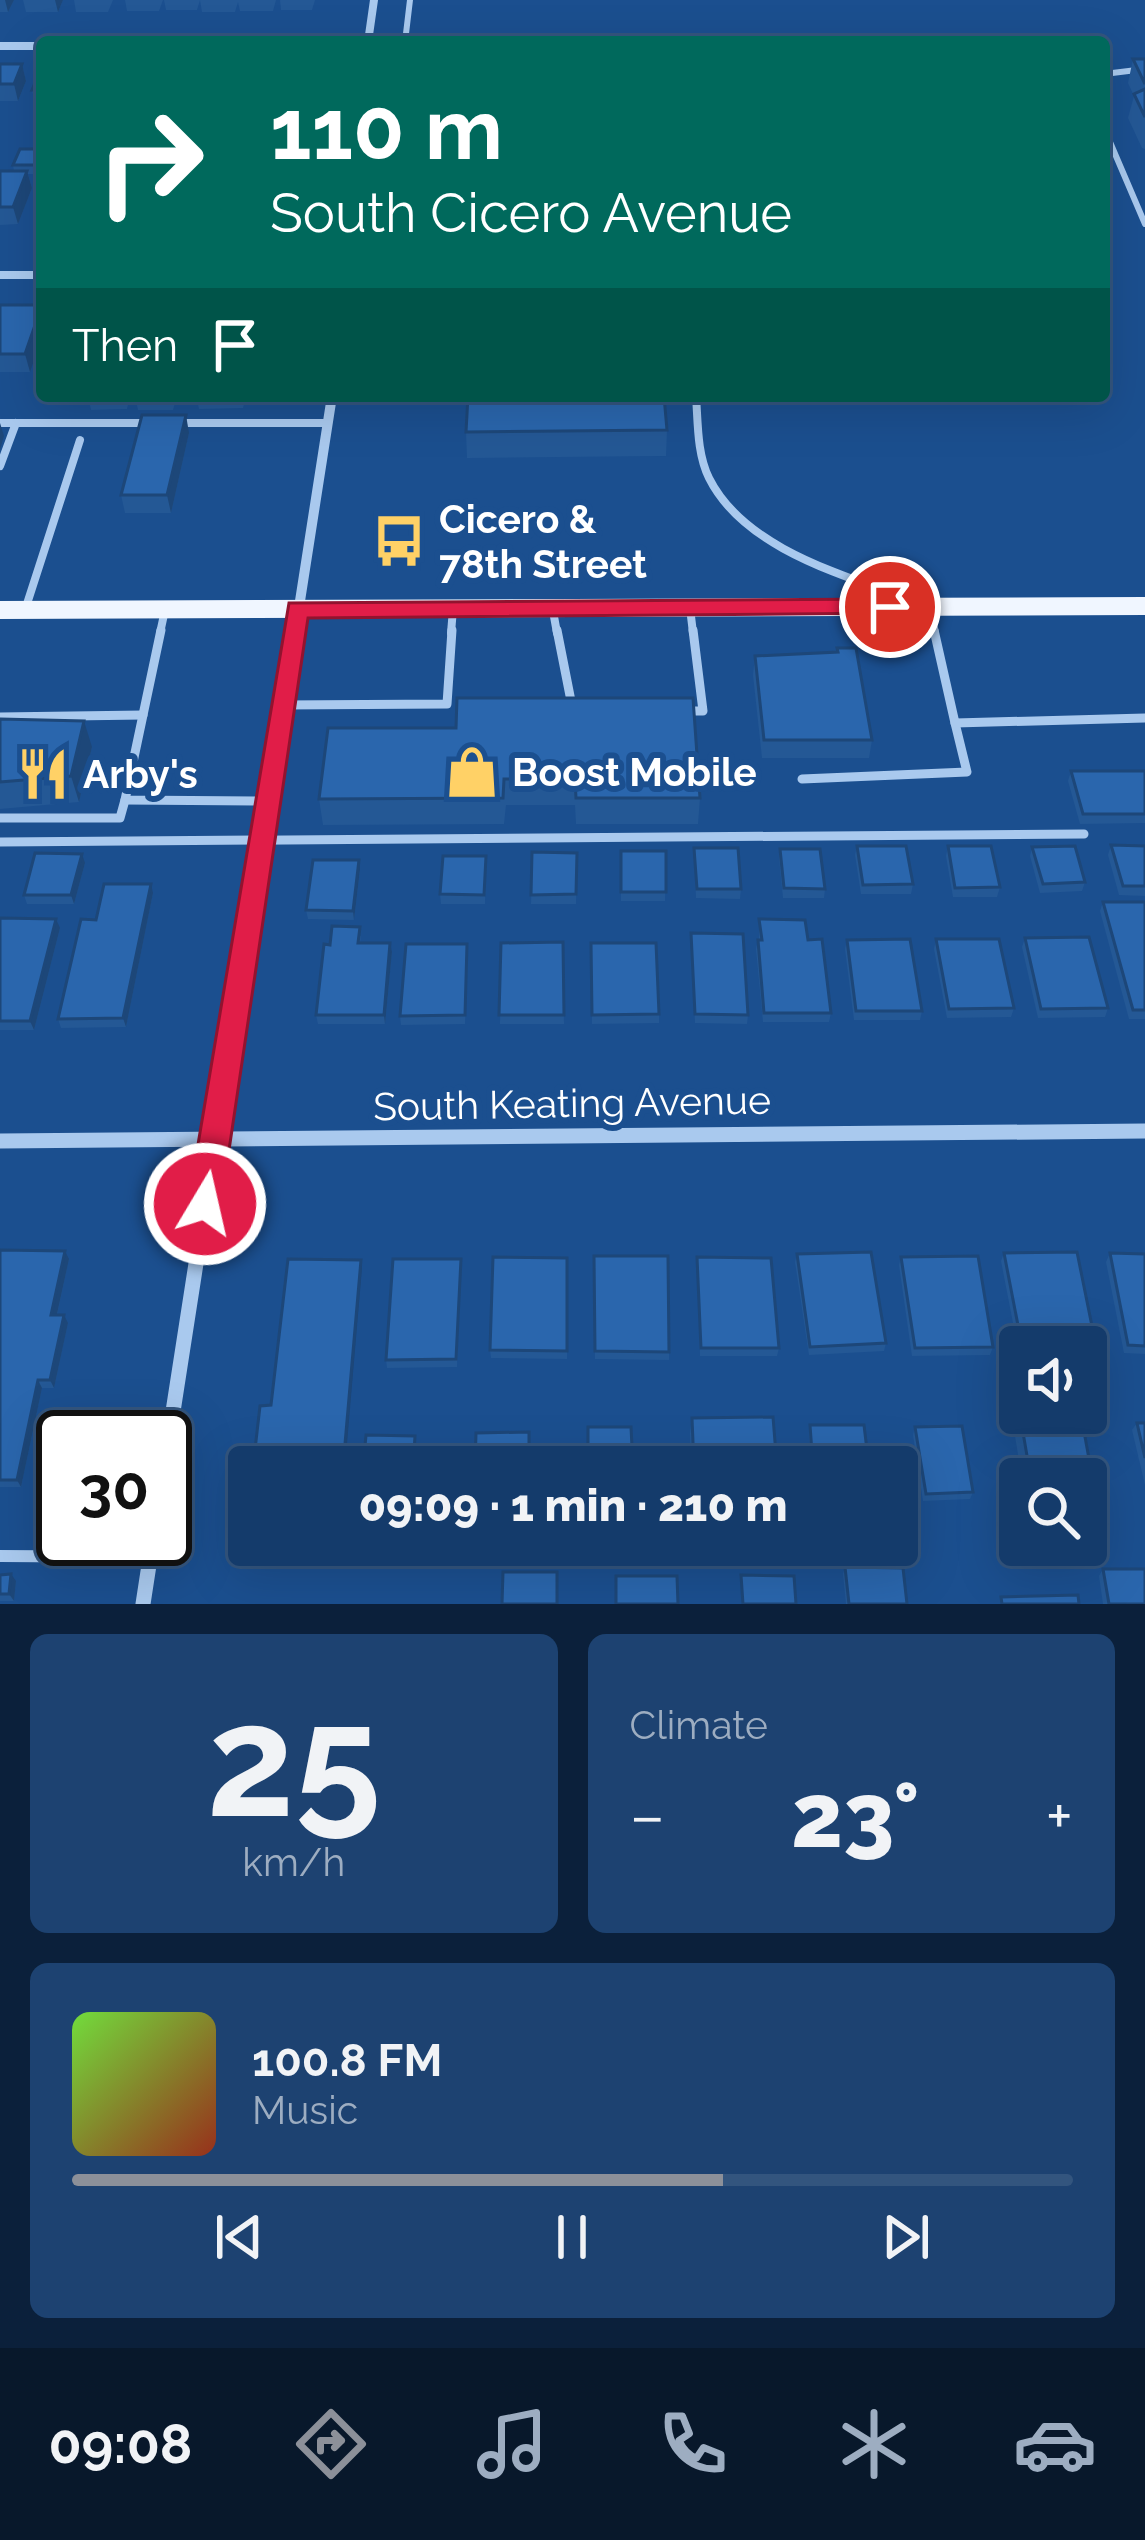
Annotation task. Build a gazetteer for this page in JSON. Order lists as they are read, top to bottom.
{
  "streets": {
    "street": ["South Keating Avenue"]
  },
  "places": {
    "bus stop": ["Cicero & 78th Street"],
    "shop": ["Boost Mobile"],
    "restaurant": ["Arby's"]
  },
  "page": {
    "turn": ["110 m", "South Cicero Avenue"],
    "then": "Then",
    "limit": "30",
    "trip": "09:09 · 1 min · 210 m",
    "tile": [
      ["25", "km/h"],
      "Climate"
    ],
    "heat": ["−", "23°", "+"],
    "song": ["100.8 FM", "Music"],
    "tabs": "09:08"
  }
}
